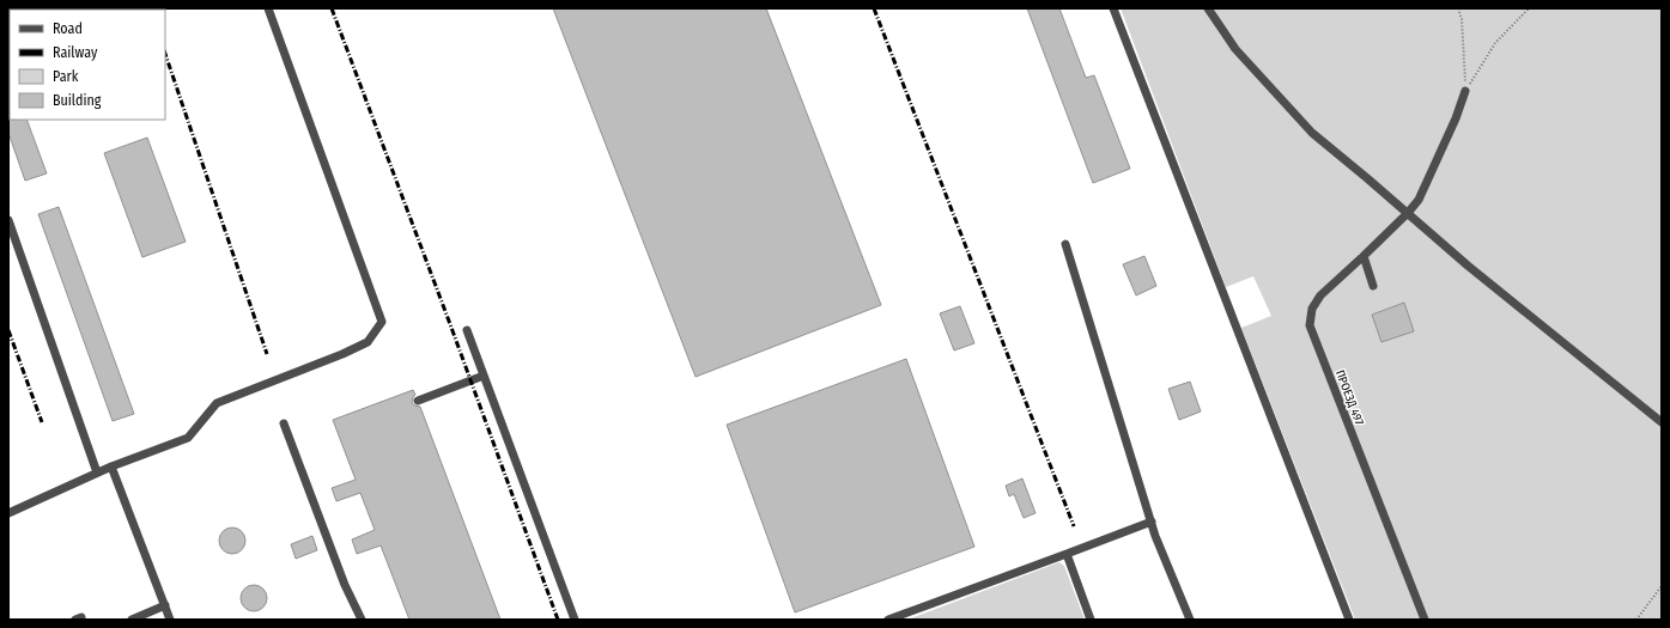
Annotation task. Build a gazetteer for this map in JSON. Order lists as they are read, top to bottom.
{
  "streets": {
    "lane": ["ПРОЕЗД 497"]
  },
  "legend": [
    "Road",
    "Railway",
    "Park",
    "Building"
  ]
}
